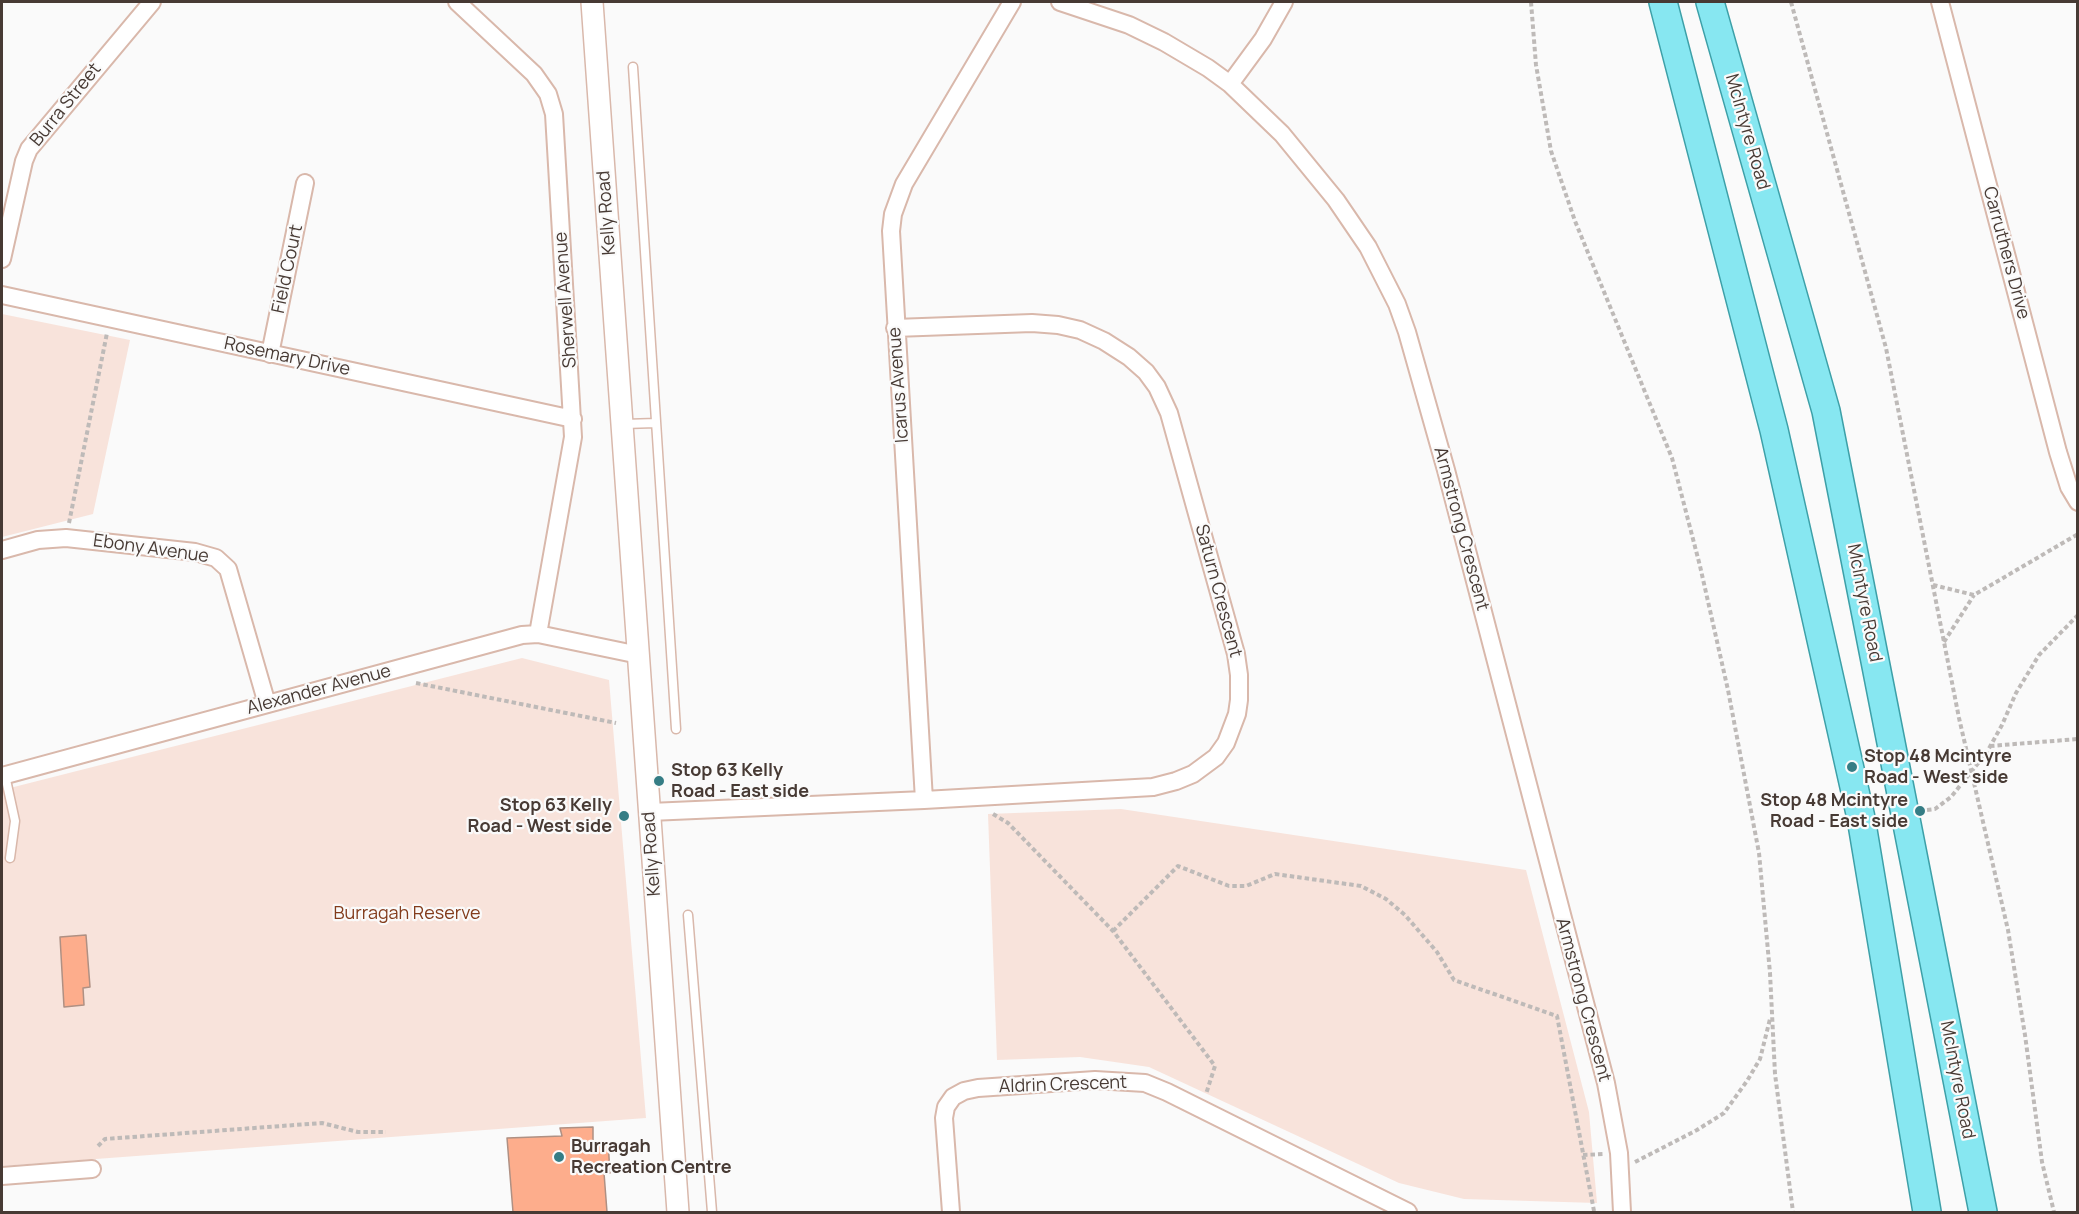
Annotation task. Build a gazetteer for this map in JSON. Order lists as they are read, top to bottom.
{
  "streets": {
    "main road": ["McIntyre Road"],
    "street": [
      "Burra Street",
      "Kelly Road",
      "Carruthers Drive",
      "Field Court",
      "Sherwell Avenue",
      "Rosemary Drive",
      "Icarus Avenue",
      "Armstrong Crescent",
      "Ebony Avenue",
      "Saturn Crescent",
      "Alexander Avenue",
      "Aldrin Crescent"
    ]
  },
  "crossings": [
    ["Kelly Road", "Saturn Crescent"],
    ["Kelly Road", "Alexander Avenue"],
    ["Field Court", "Rosemary Drive"],
    ["Sherwell Avenue", "Rosemary Drive"],
    ["Sherwell Avenue", "Alexander Avenue"],
    ["Icarus Avenue", "Saturn Crescent"],
    ["Ebony Avenue", "Alexander Avenue"]
  ],
  "parks": ["Burragah Reserve"],
  "places": [
    "Stop 48 Mcintyre Road - West side",
    "Stop 63 Kelly Road - East side",
    "Stop 48 Mcintyre Road - East side",
    "Stop 63 Kelly Road - West side",
    "Burragah Recreation Centre"
  ]
}
